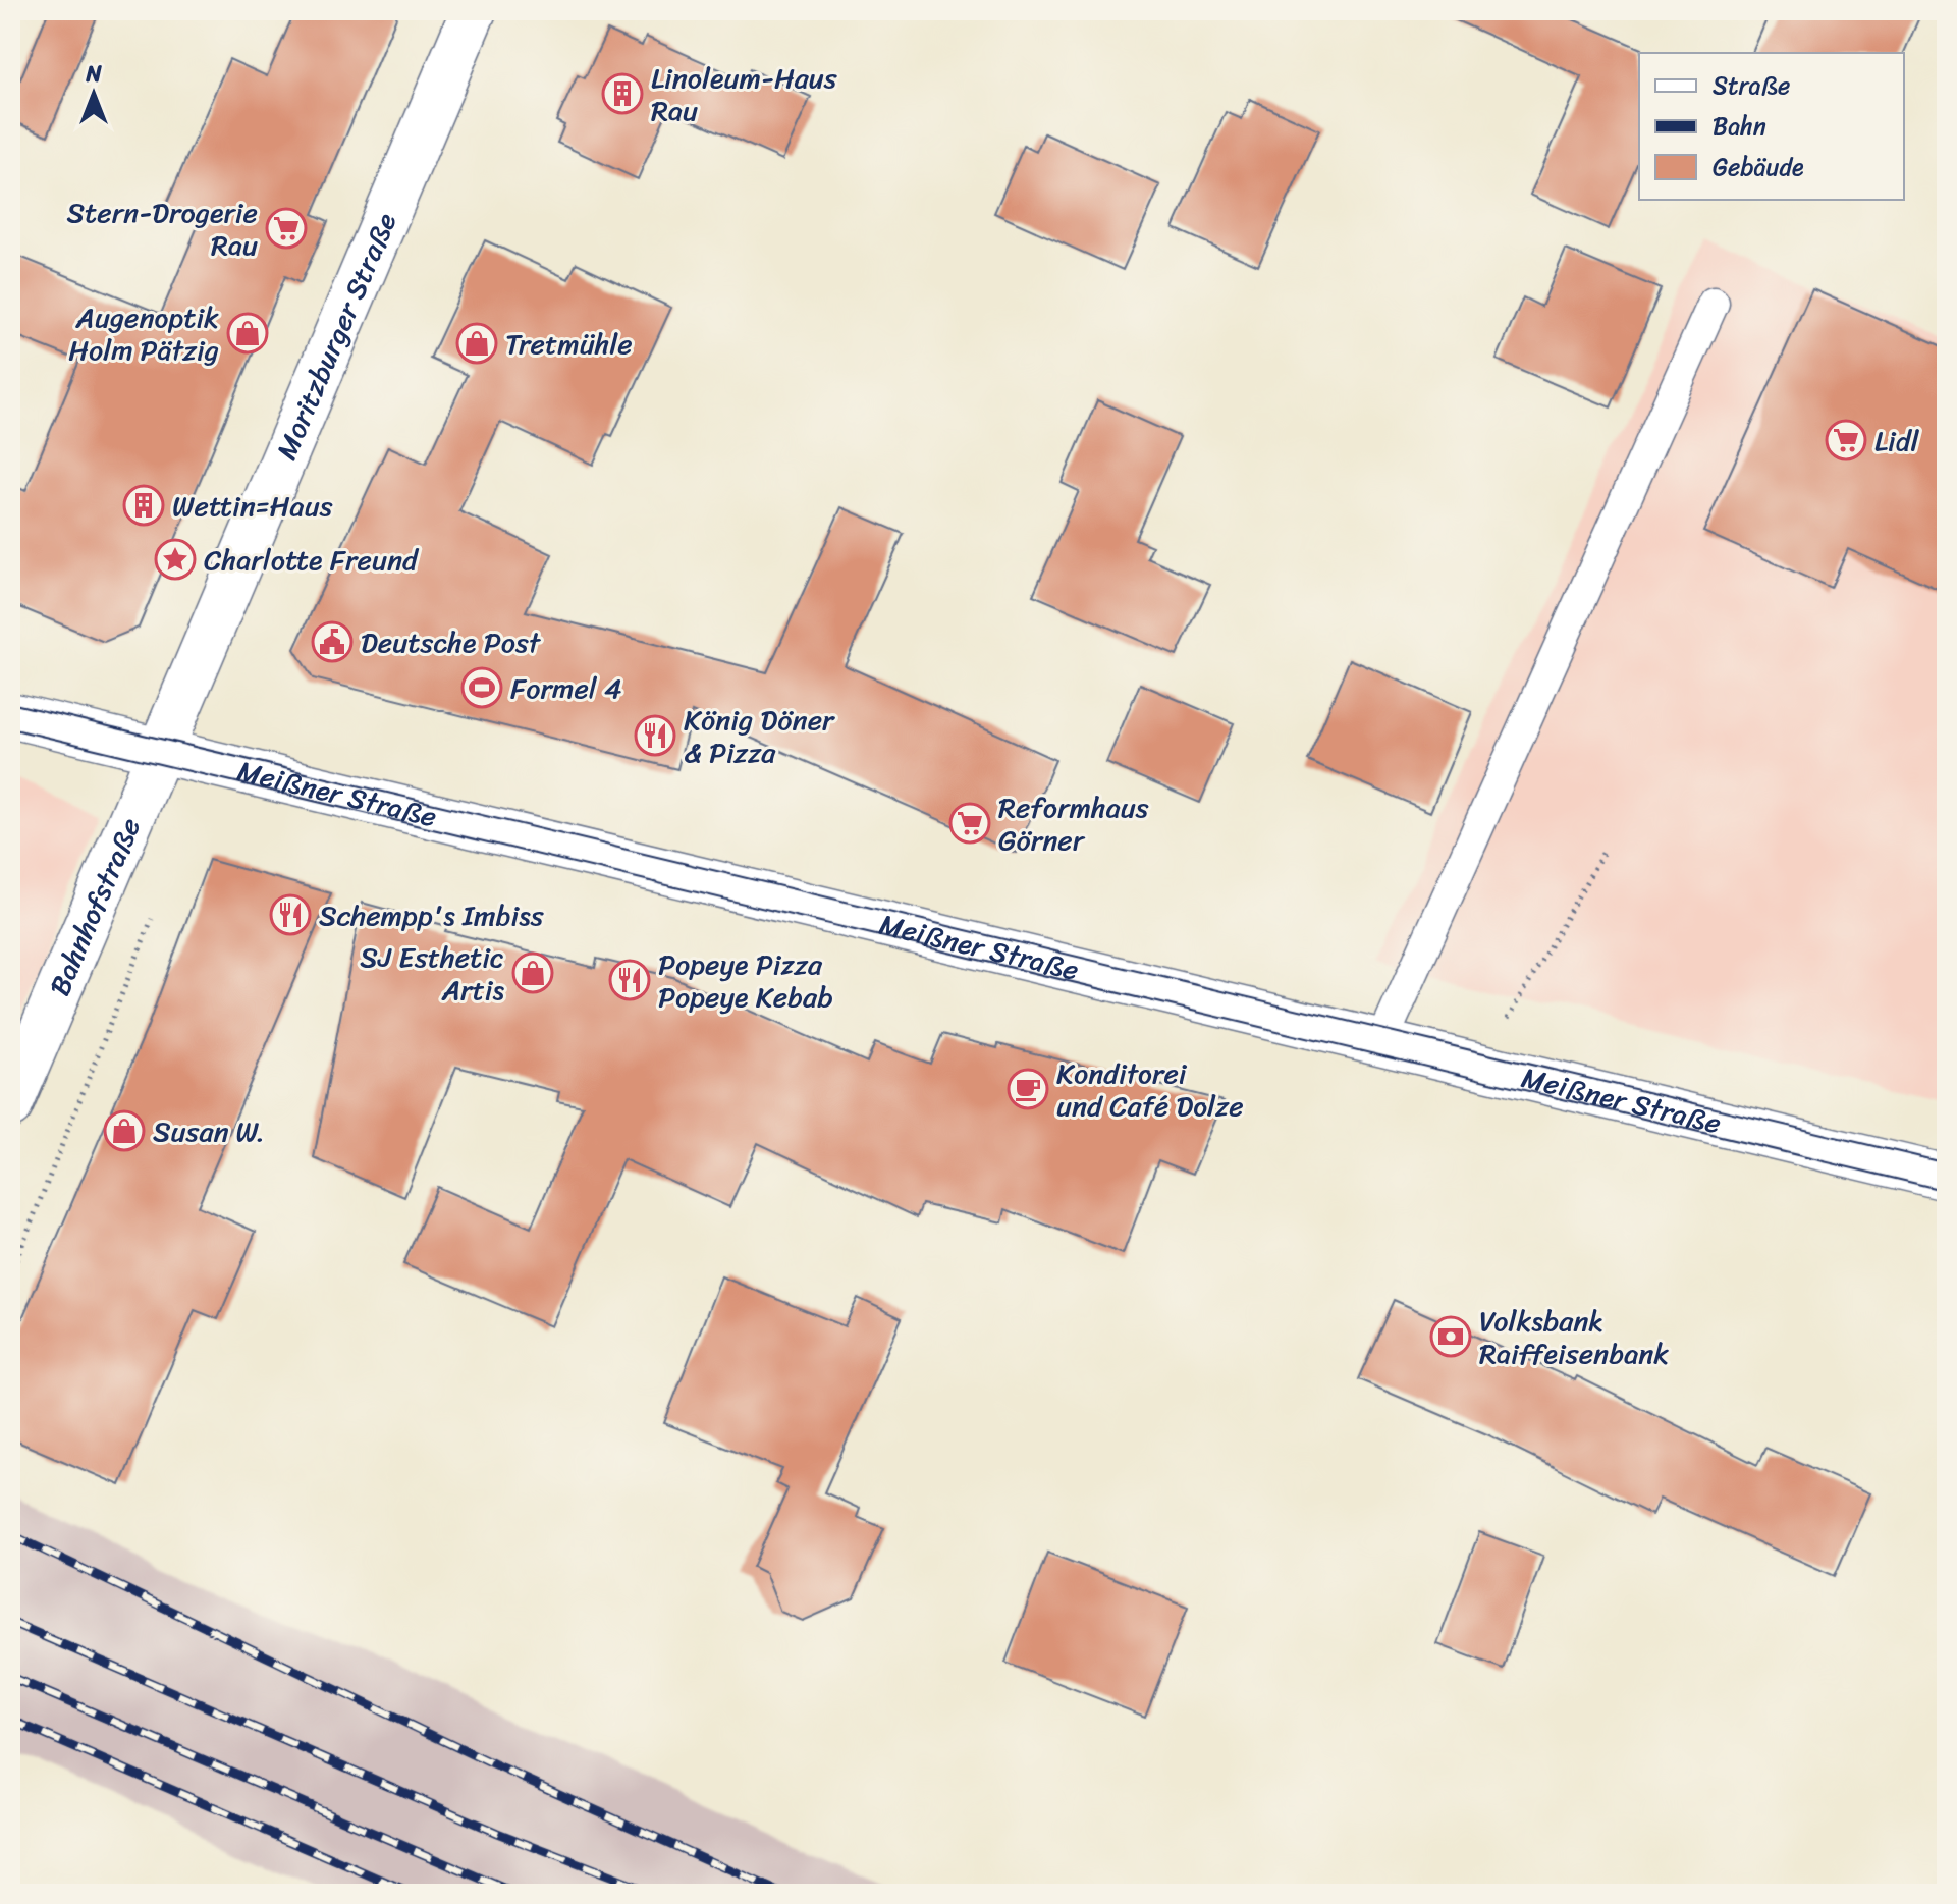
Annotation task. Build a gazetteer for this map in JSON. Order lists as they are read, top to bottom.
{
  "streets": {
    "main road": ["Moritzburger Straße", "Meißner Straße", "Bahnhofstraße"]
  },
  "crossings": [
    ["Moritzburger Straße", "Meißner Straße"],
    ["Moritzburger Straße", "Bahnhofstraße"],
    ["Meißner Straße", "Bahnhofstraße"]
  ],
  "places": {
    "building": ["Linoleum-Haus Rau", "Wettin=Haus"],
    "supermarket": ["Stern-Drogerie Rau", "Lidl", "Reformhaus Görner"],
    "shop": [
      "Augenoptik Holm Pätzig",
      "Tretmühle",
      "SJ Esthetic Artis",
      "Susan W."
    ],
    "place": ["Charlotte Freund"],
    "public building": ["Deutsche Post"],
    "sports": ["Formel 4"],
    "restaurant": ["König Döner & Pizza", "Schempp's Imbiss", "Popeye Pizza Popeye Kebab"],
    "cafe": ["Konditorei und Café Dolze"],
    "bank": ["Volksbank Raiffeisenbank"]
  },
  "legend": ["Straße", "Bahn", "Gebäude"],
  "north": "top"
}
